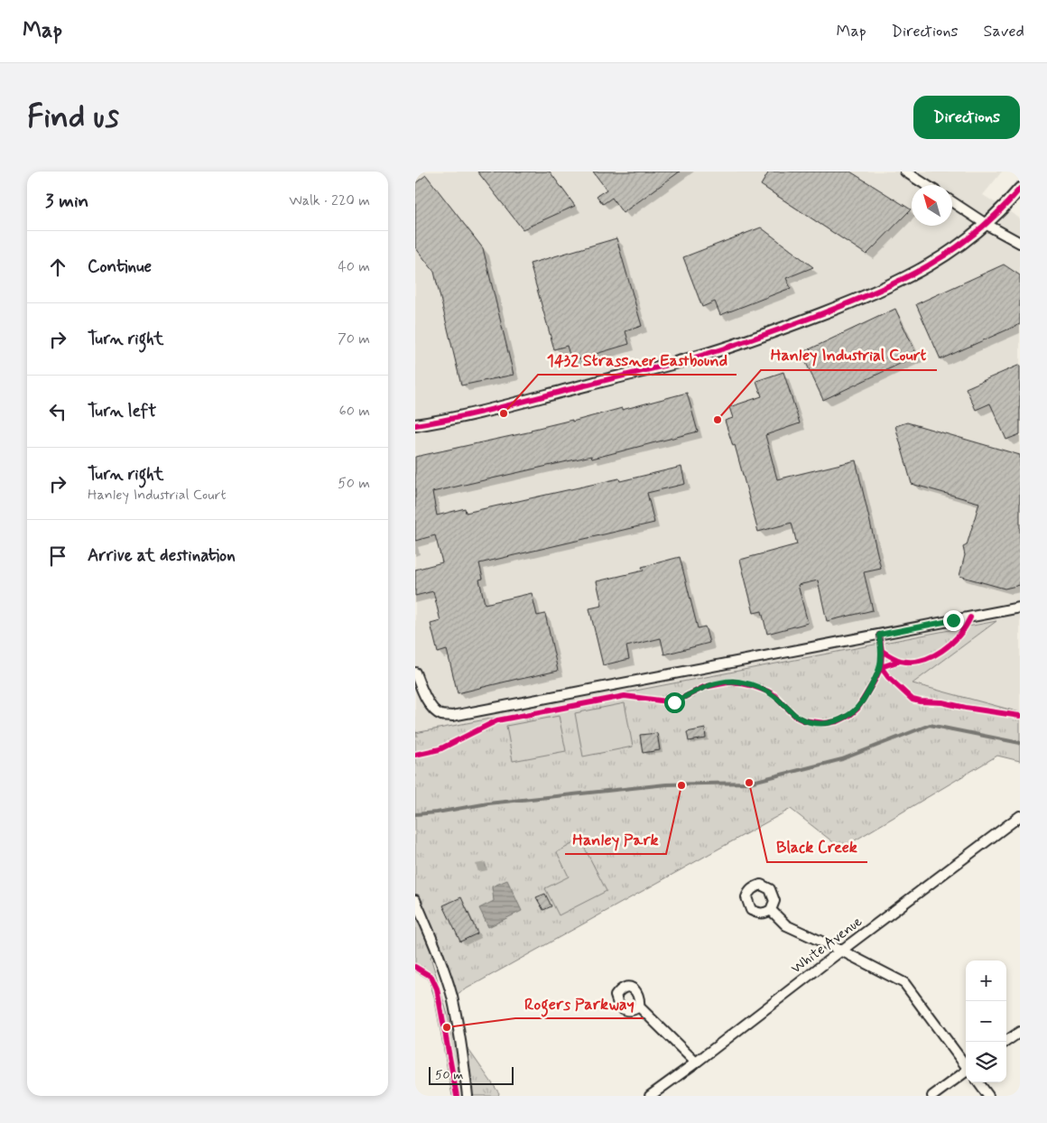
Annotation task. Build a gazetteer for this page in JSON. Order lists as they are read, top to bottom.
{
  "streets": {
    "street": ["White Avenue"]
  },
  "places": [
    "1432 Strassner Eastbound",
    "Hanley Industrial Court",
    "Black Creek",
    "Hanley Park",
    "Rogers Parkway"
  ],
  "scale_bar": "50 m",
  "north": "top left",
  "page": {
    "header": "Map",
    "nav": ["Map", "Directions", "Saved"],
    "buttons": "Directions",
    "title": "Find us",
    "heading": ["3 min", "Walk · 220 m"],
    "list": [
      ["Continue", "40 m"],
      ["Turn right", "70 m"],
      ["Turn left", "60 m"],
      ["Turn right", "Hanley Industrial Court", "50 m"],
      "Arrive at destination"
    ],
    "map_buttons": ["+", "−"],
    "scale": "50 m"
  }
}
